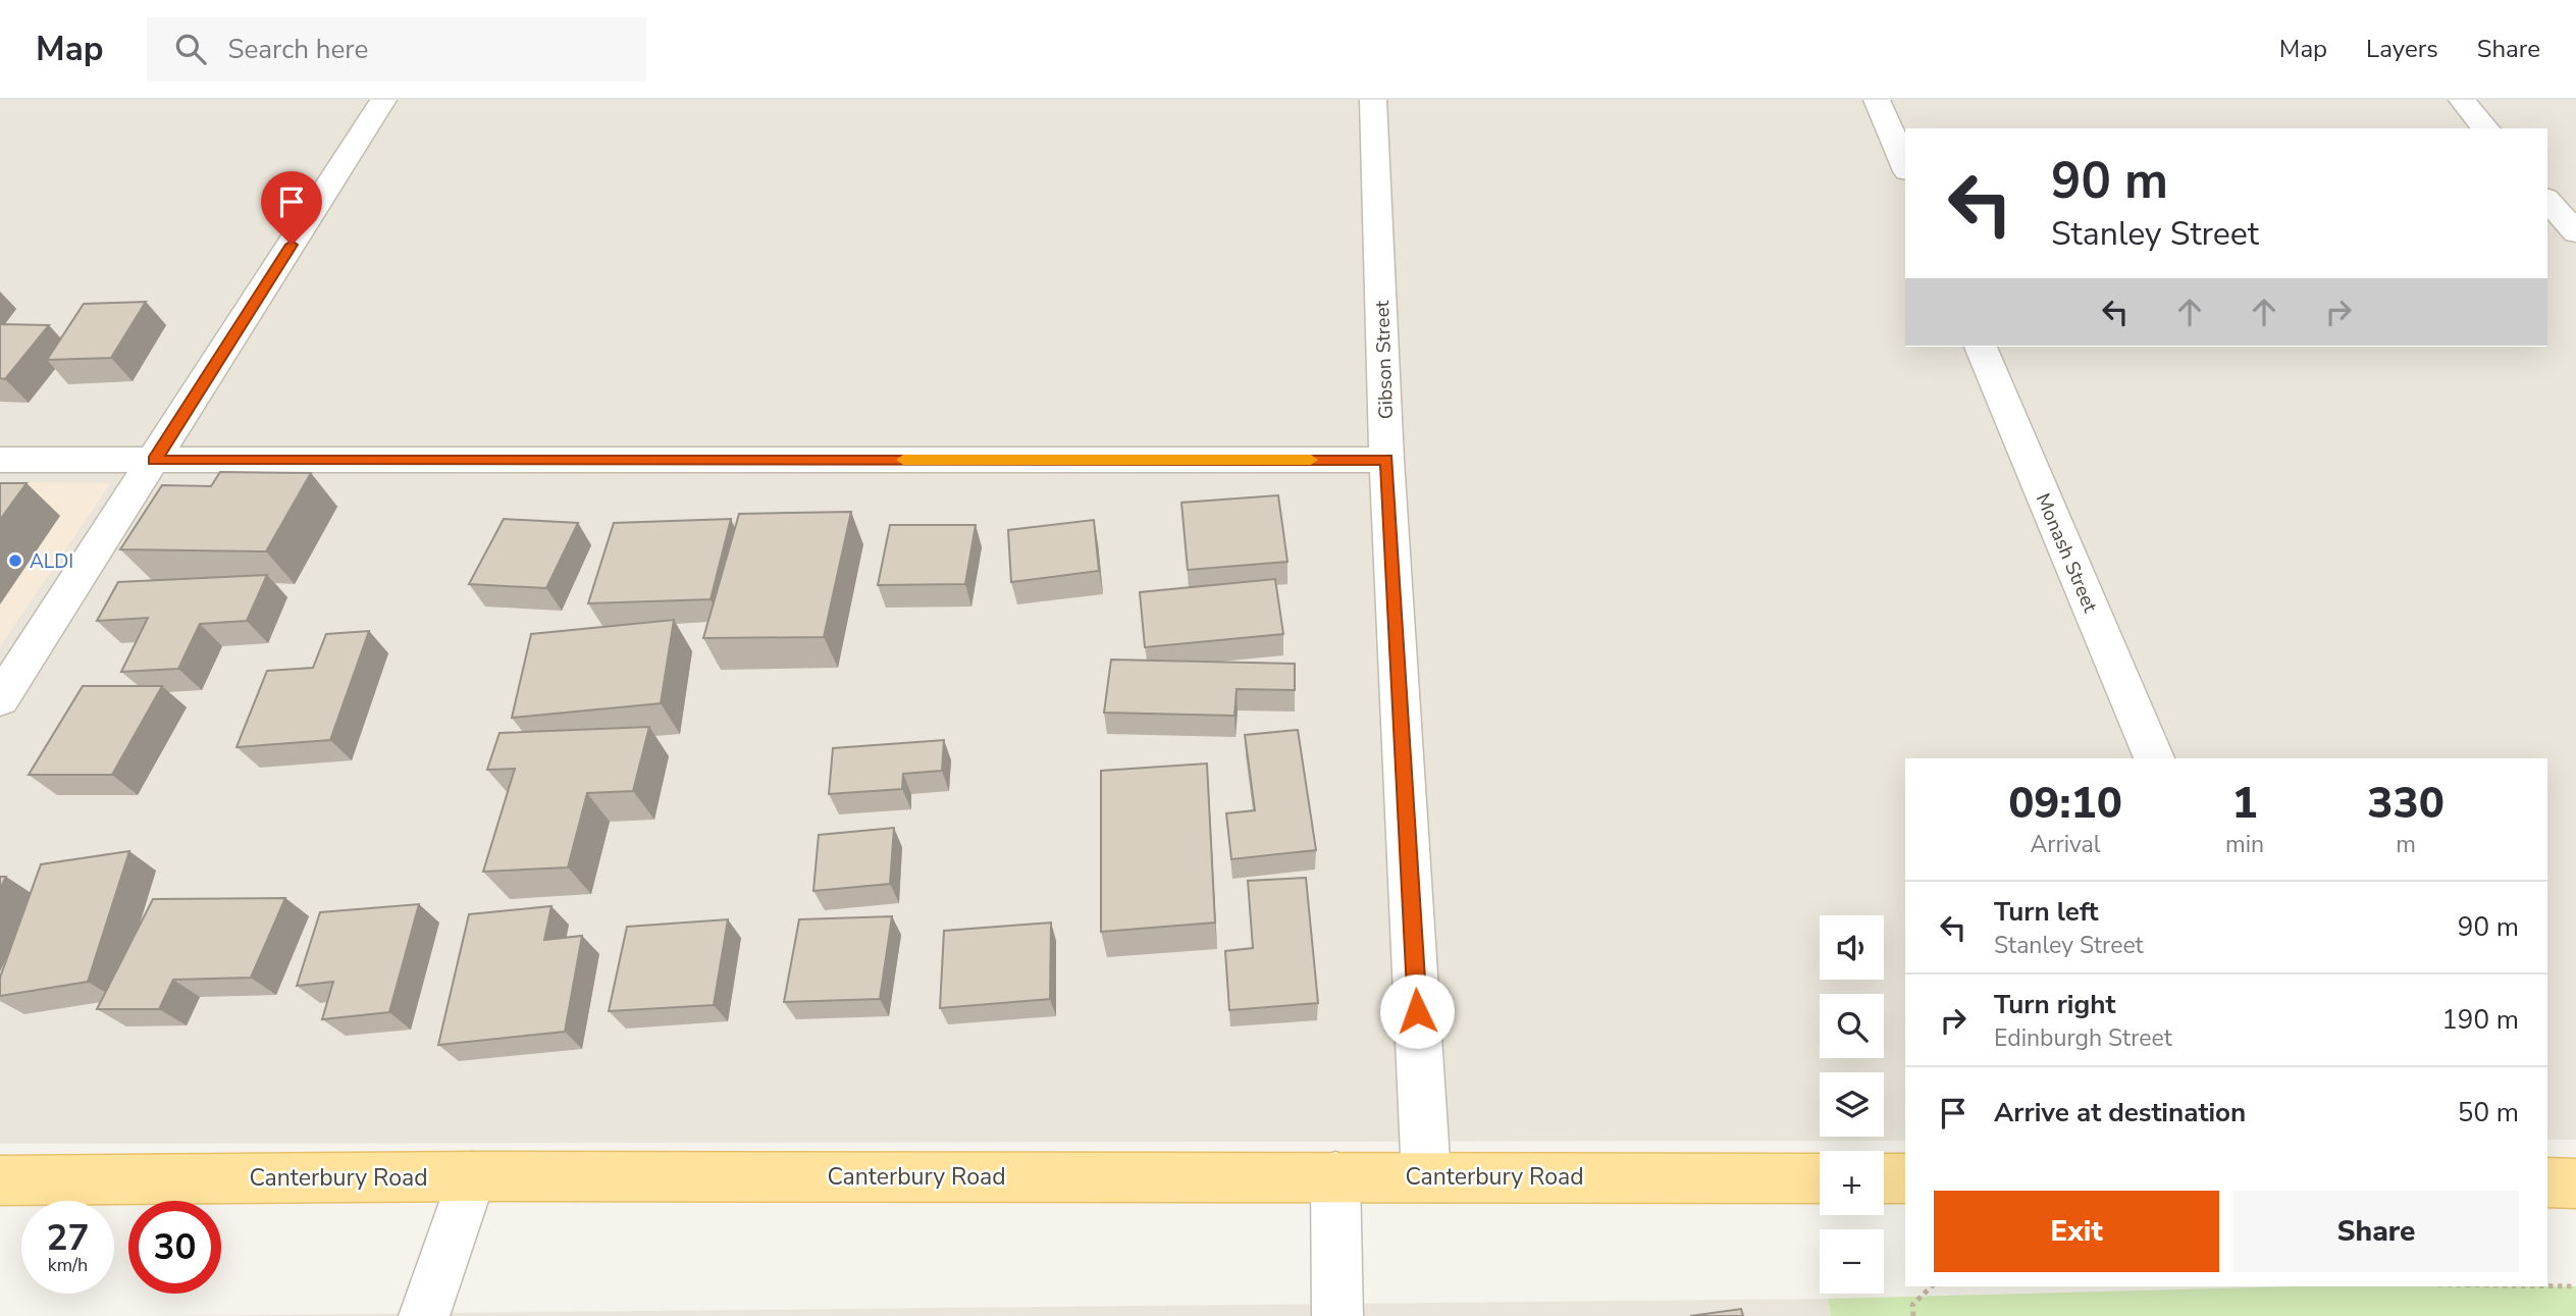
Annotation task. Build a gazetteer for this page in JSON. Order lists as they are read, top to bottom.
{
  "streets": {
    "main road": ["Canterbury Road"],
    "street": ["Gibson Street", "Monash Street"]
  },
  "crossings": [
    ["Gibson Street", "Canterbury Road"]
  ],
  "places": ["ALDI"],
  "page": {
    "header": "Map",
    "search": "Search here",
    "nav": ["Map", "Layers", "Share"],
    "turn": ["90 m", "Stanley Street"],
    "eta": [
      "09:10",
      "Arrival",
      "1",
      "min",
      "330",
      "m"
    ],
    "list": [
      {
        "name": "Turn left",
        "note": "Stanley Street",
        "value": "90 m"
      },
      {
        "name": "Turn right",
        "note": "Edinburgh Street",
        "value": "190 m"
      },
      {
        "name": "Arrive at destination",
        "value": "50 m"
      }
    ],
    "map_buttons": ["+", "−"],
    "buttons": ["Exit", "Share"],
    "speed": "27 km/h",
    "limit": "30"
  }
}
